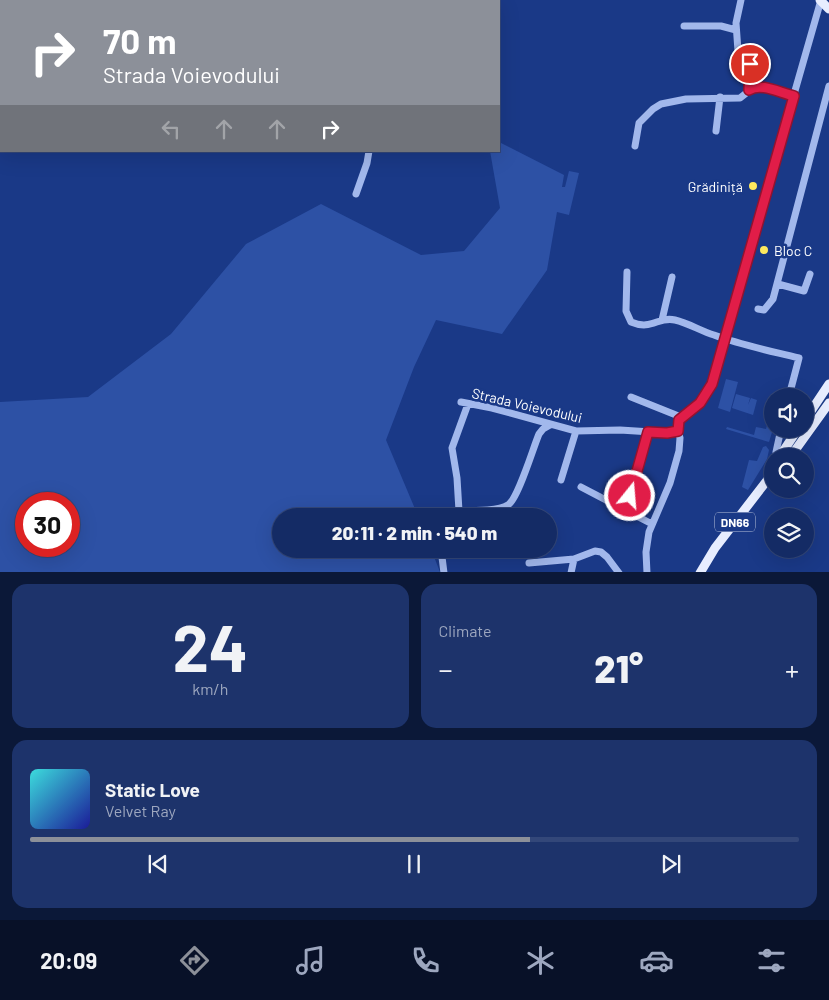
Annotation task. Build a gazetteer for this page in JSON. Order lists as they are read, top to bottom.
{
  "streets": {
    "main road": ["DN66"],
    "street": ["Strada Voievodului"]
  },
  "places": ["Grădiniță", "Bloc C"],
  "page": {
    "turn": ["70 m", "Strada Voievodului"],
    "limit": "30",
    "trip": "20:11 · 2 min · 540 m",
    "tile": [
      ["24", "km/h"],
      "Climate"
    ],
    "heat": ["−", "21°", "+"],
    "song": ["Static Love", "Velvet Ray"],
    "tabs": "20:09"
  }
}
